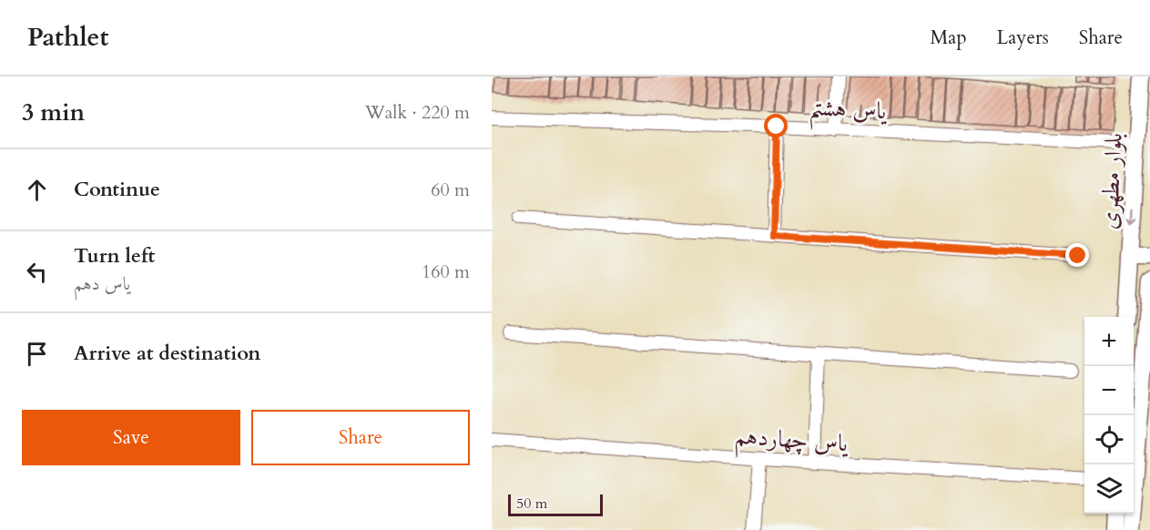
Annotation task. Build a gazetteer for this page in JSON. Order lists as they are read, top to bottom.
{
  "streets": {
    "main road": ["بلوار مطهری"],
    "street": ["یاس هشتم", "یاس چهاردهم"]
  },
  "crossings": [
    ["یاس هشتم", "بلوار مطهری"]
  ],
  "one_way": ["بلوار مطهری"],
  "scale_bar": "50 m",
  "page": {
    "header": "Pathlet",
    "nav": ["Map", "Layers", "Share"],
    "heading": ["3 min", "Walk · 220 m"],
    "list": [
      ["Continue", "60 m"],
      ["Turn left", "یاس دهم", "160 m"],
      "Arrive at destination"
    ],
    "map_buttons": ["+", "−"],
    "buttons": ["Save", "Share"],
    "scale": "50 m"
  }
}
